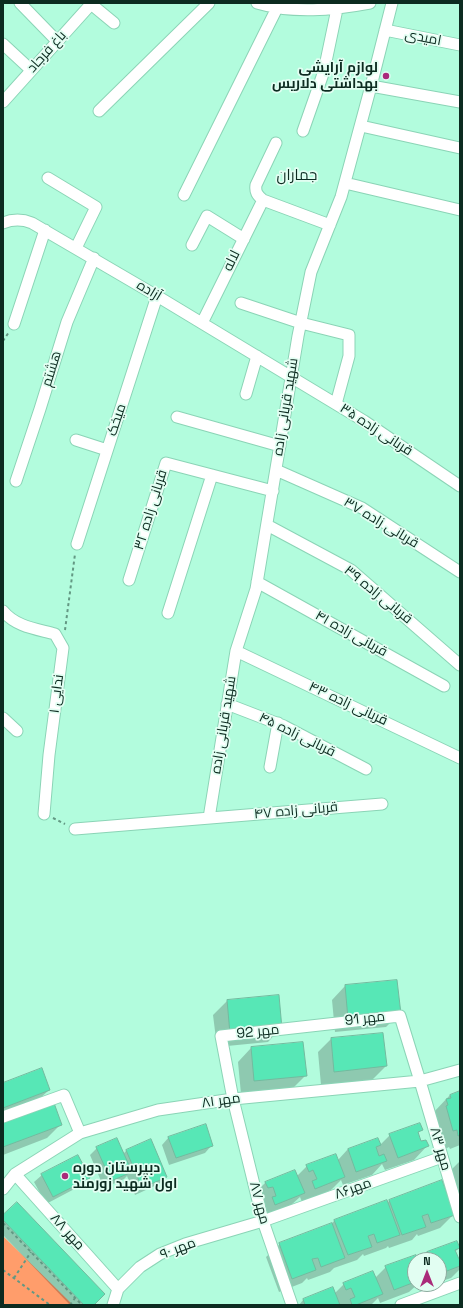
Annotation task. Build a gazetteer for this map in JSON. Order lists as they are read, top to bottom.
{
  "streets": {
    "street": [
      "امیدی",
      "باغ فرجاد",
      "لاله",
      "آزاده",
      "هشتم",
      "شهید قربانی زاده",
      "میخک",
      "قربانی زاده ۳۵",
      "قربانی زاده ۳۲",
      "قربانی زاده ۳۷",
      "قربانی زاده ۳۹",
      "قربانی زاده ۴۱",
      "ندایی ۱",
      "قربانی زاده ۴۳",
      "قربانی زاده ۴۵",
      "قربانی زاده ۴۷",
      "مهر 91",
      "مهر 92",
      "مهر ۸۱",
      "مهر ۸۳",
      "مهر۸۶",
      "مهر ۸۷",
      "مهر ۸۸",
      "مهر ۹۰"
    ]
  },
  "crossings": [
    ["امیدی", "شهید قربانی زاده"],
    ["لاله", "آزاده"],
    ["آزاده", "هشتم"],
    ["آزاده", "شهید قربانی زاده"],
    ["آزاده", "میخک"],
    ["آزاده", "قربانی زاده ۳۵"],
    ["شهید قربانی زاده", "قربانی زاده ۳۵"],
    ["شهید قربانی زاده", "قربانی زاده ۳۲"],
    ["شهید قربانی زاده", "قربانی زاده ۳۷"],
    ["شهید قربانی زاده", "قربانی زاده ۳۹"],
    ["شهید قربانی زاده", "قربانی زاده ۴۱"],
    ["شهید قربانی زاده", "قربانی زاده ۴۳"],
    ["شهید قربانی زاده", "قربانی زاده ۴۵"],
    ["شهید قربانی زاده", "قربانی زاده ۴۷"],
    ["مهر 91", "مهر 92"],
    ["مهر 91", "مهر ۸۱"],
    ["مهر 91", "مهر ۸۳"],
    ["مهر 92", "مهر ۸۱"],
    ["مهر 92", "مهر ۸۷"],
    ["مهر ۸۱", "مهر ۸۳"],
    ["مهر ۸۱", "مهر ۸۷"],
    ["مهر ۸۱", "مهر ۸۸"],
    ["مهر ۸۳", "مهر۸۶"],
    ["مهر۸۶", "مهر ۸۷"],
    ["مهر۸۶", "مهر ۹۰"],
    ["مهر ۸۷", "مهر ۹۰"],
    ["مهر ۸۸", "مهر ۹۰"]
  ],
  "districts": ["جماران"],
  "places": ["لوازم آرایشی بهداشتی دلاریس", "دبیرستان دوره اول شهید زورمند"],
  "north": "top"
}
